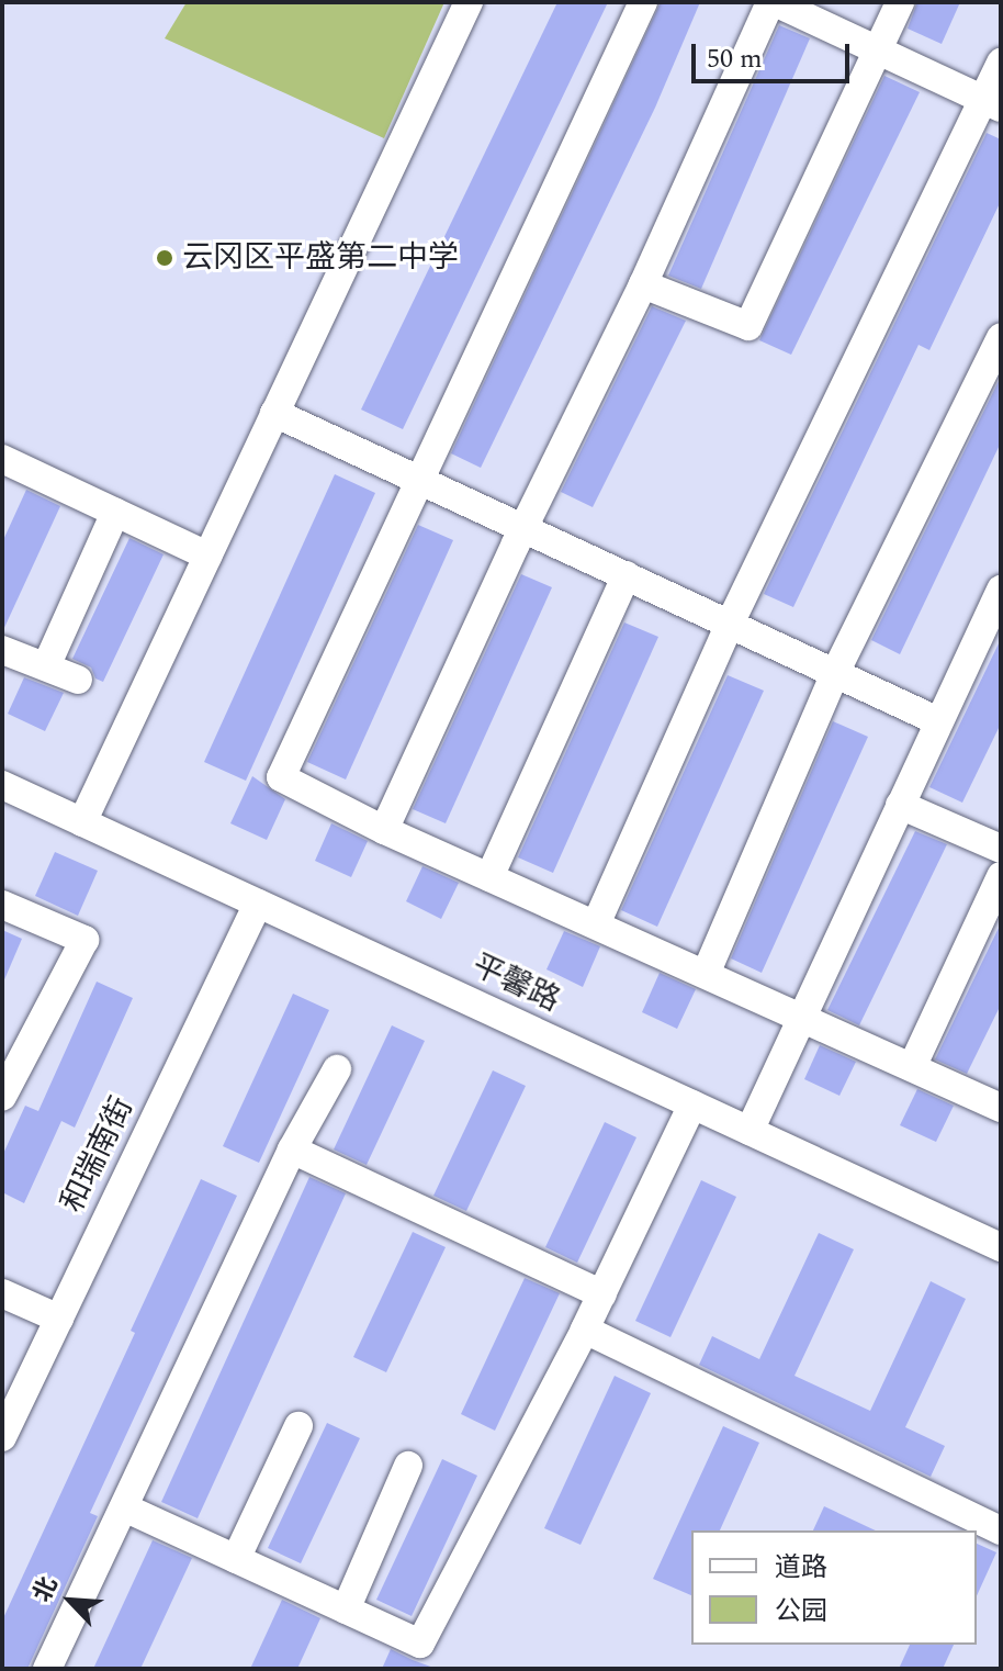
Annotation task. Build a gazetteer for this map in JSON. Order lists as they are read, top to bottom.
{
  "streets": {
    "street": ["平馨路", "和瑞南街"]
  },
  "crossings": [
    ["平馨路", "和瑞南街"]
  ],
  "places": ["云冈区平盛第二中学"],
  "legend": ["道路", "公园"],
  "scale_bar": "50 m",
  "north": "top left"
}
